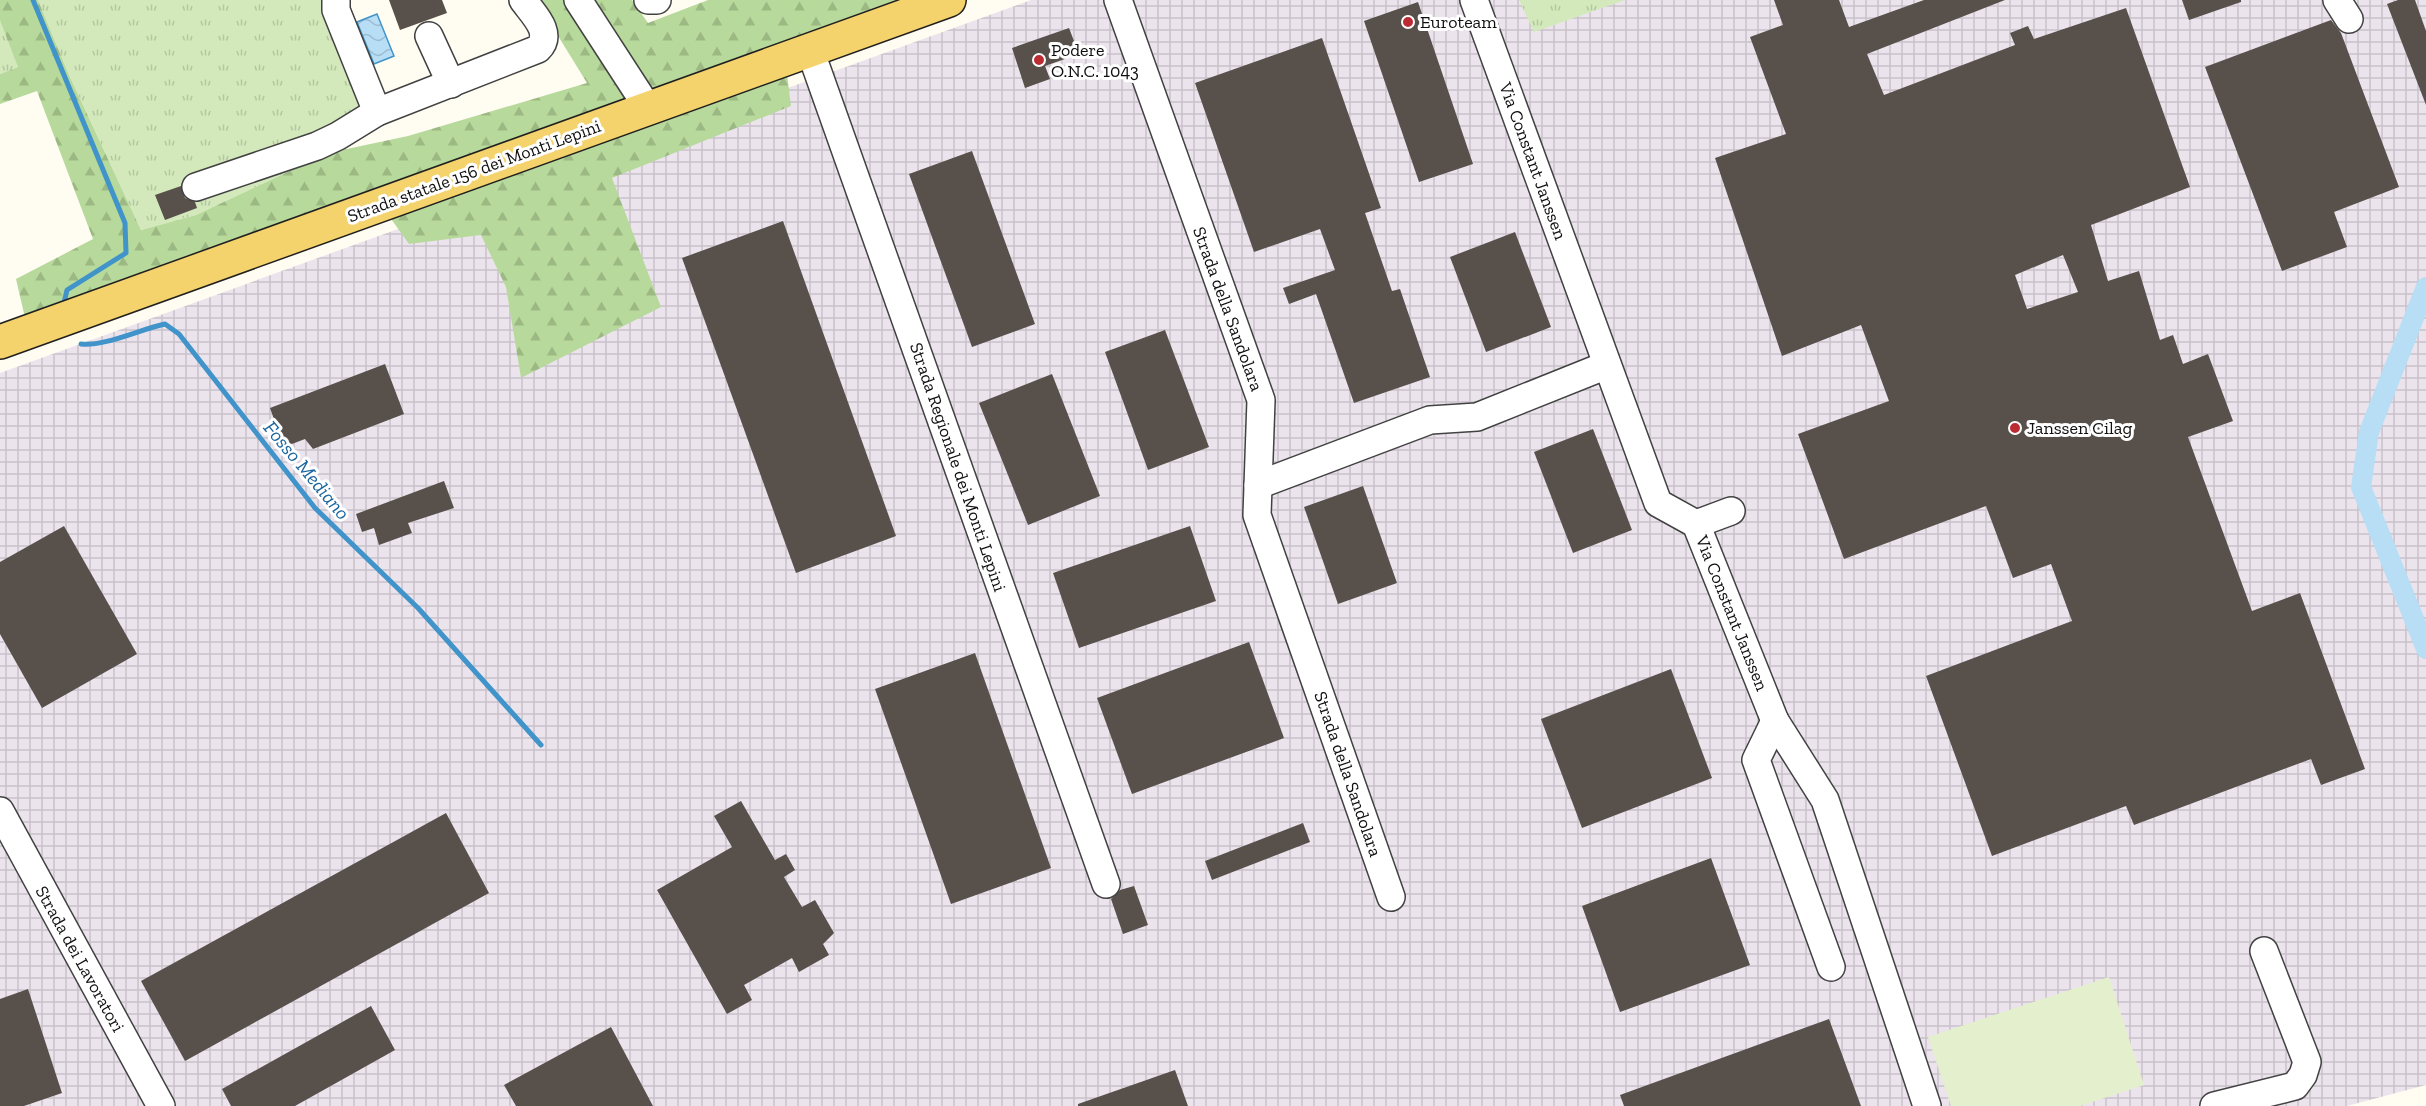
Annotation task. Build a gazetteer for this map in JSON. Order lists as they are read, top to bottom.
{
  "streets": {
    "main road": ["Strada statale 156 dei Monti Lepini"],
    "street": [
      "Via Constant Janssen",
      "Strada della Sandolara",
      "Strada Regionale dei Monti Lepini",
      "Strada dei Lavoratori"
    ]
  },
  "crossings": [
    ["Strada statale 156 dei Monti Lepini", "Strada Regionale dei Monti Lepini"]
  ],
  "water": ["Fosso Mediano"],
  "places": ["Euroteam", "Podere O.N.C. 1043", "Janssen Cilag"]
}
